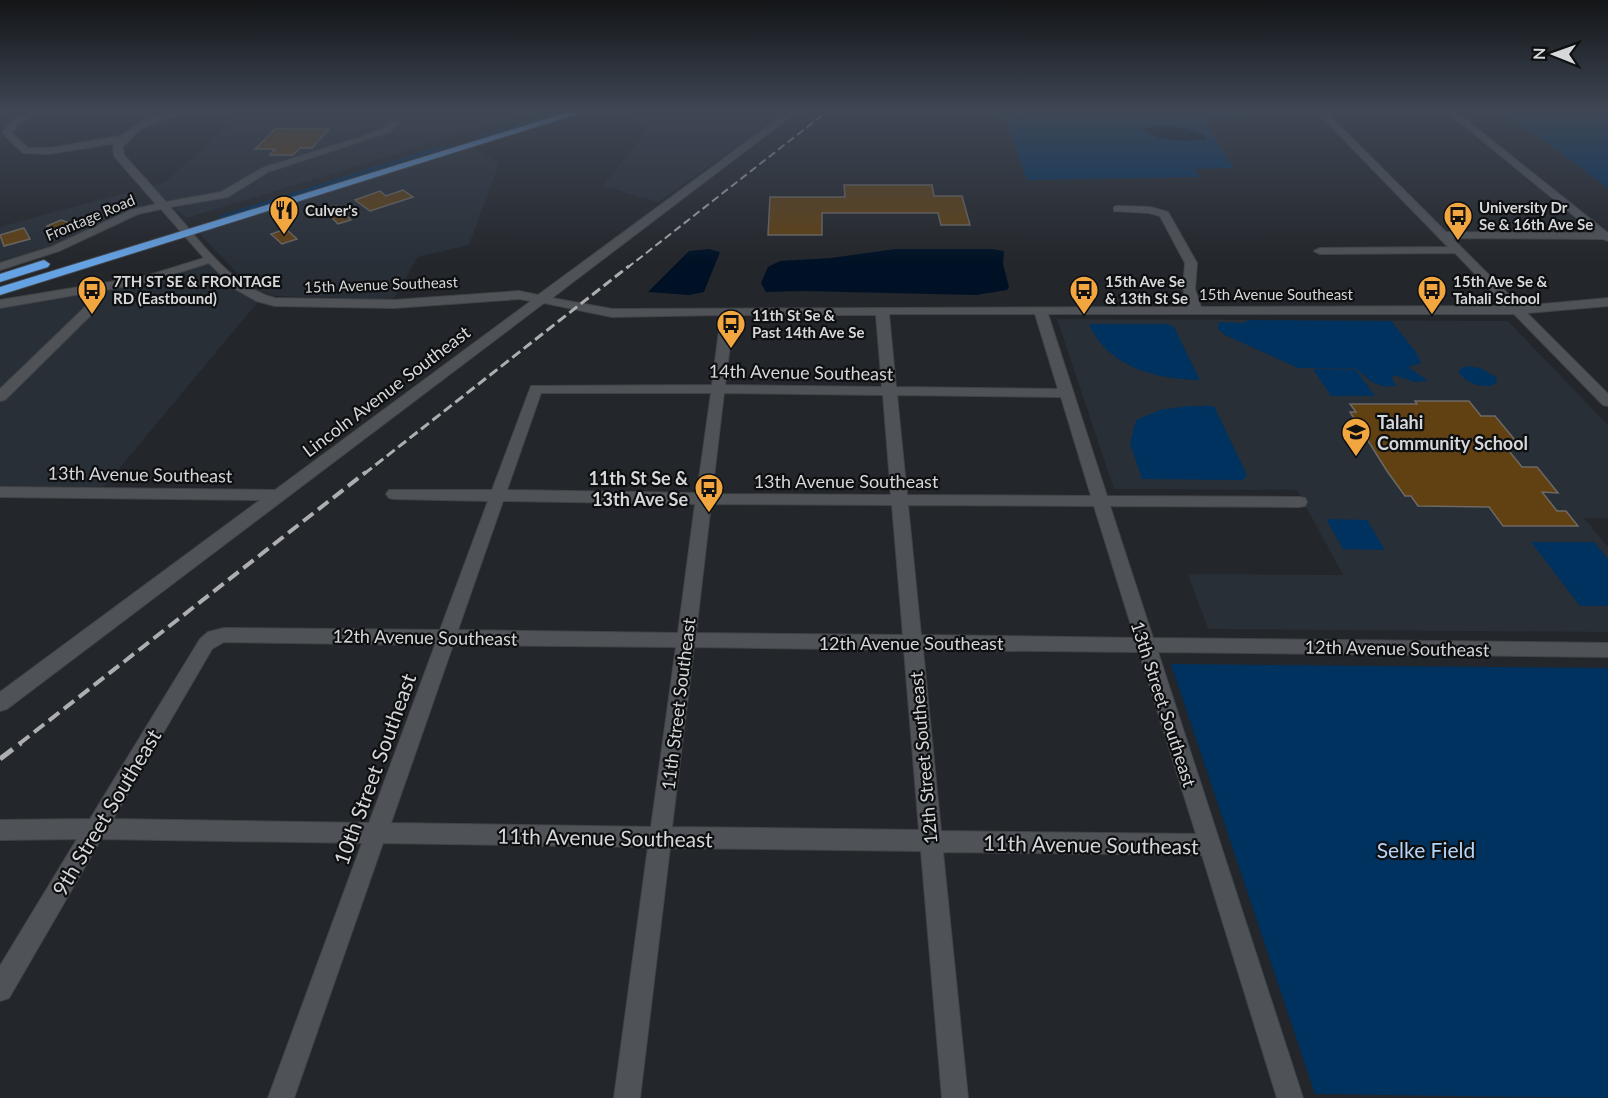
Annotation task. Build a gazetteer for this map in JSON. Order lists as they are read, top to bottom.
{
  "streets": {
    "street": [
      "Frontage Road",
      "15th Avenue Southeast",
      "14th Avenue Southeast",
      "Lincoln Avenue Southeast",
      "13th Avenue Southeast",
      "12th Avenue Southeast",
      "11th Street Southeast",
      "13th Street Southeast",
      "12th Street Southeast",
      "10th Street Southeast",
      "9th Street Southeast",
      "11th Avenue Southeast"
    ]
  },
  "crossings": [
    ["Frontage Road", "15th Avenue Southeast"],
    ["15th Avenue Southeast", "Lincoln Avenue Southeast"],
    ["15th Avenue Southeast", "11th Street Southeast"],
    ["15th Avenue Southeast", "13th Street Southeast"],
    ["15th Avenue Southeast", "12th Street Southeast"],
    ["14th Avenue Southeast", "11th Street Southeast"],
    ["14th Avenue Southeast", "13th Street Southeast"],
    ["14th Avenue Southeast", "12th Street Southeast"],
    ["14th Avenue Southeast", "10th Street Southeast"],
    ["Lincoln Avenue Southeast", "13th Avenue Southeast"],
    ["13th Avenue Southeast", "11th Street Southeast"],
    ["13th Avenue Southeast", "13th Street Southeast"],
    ["13th Avenue Southeast", "12th Street Southeast"],
    ["13th Avenue Southeast", "10th Street Southeast"],
    ["12th Avenue Southeast", "11th Street Southeast"],
    ["12th Avenue Southeast", "13th Street Southeast"],
    ["12th Avenue Southeast", "12th Street Southeast"],
    ["12th Avenue Southeast", "10th Street Southeast"],
    ["12th Avenue Southeast", "9th Street Southeast"],
    ["11th Street Southeast", "11th Avenue Southeast"],
    ["13th Street Southeast", "11th Avenue Southeast"],
    ["12th Street Southeast", "11th Avenue Southeast"],
    ["10th Street Southeast", "11th Avenue Southeast"],
    ["9th Street Southeast", "11th Avenue Southeast"]
  ],
  "parks": ["Selke Field"],
  "places": {
    "restaurant": ["Culver's"],
    "bus stop": [
      "University Dr Se & 16th Ave Se",
      "7TH ST SE & FRONTAGE RD (Eastbound)",
      "15th Ave Se & 13th St Se",
      "15th Ave Se & Tahali School",
      "11th St Se & Past 14th Ave Se",
      "11th St Se & 13th Ave Se"
    ],
    "school or university": ["Talahi Community School"]
  },
  "north": "left"
}
